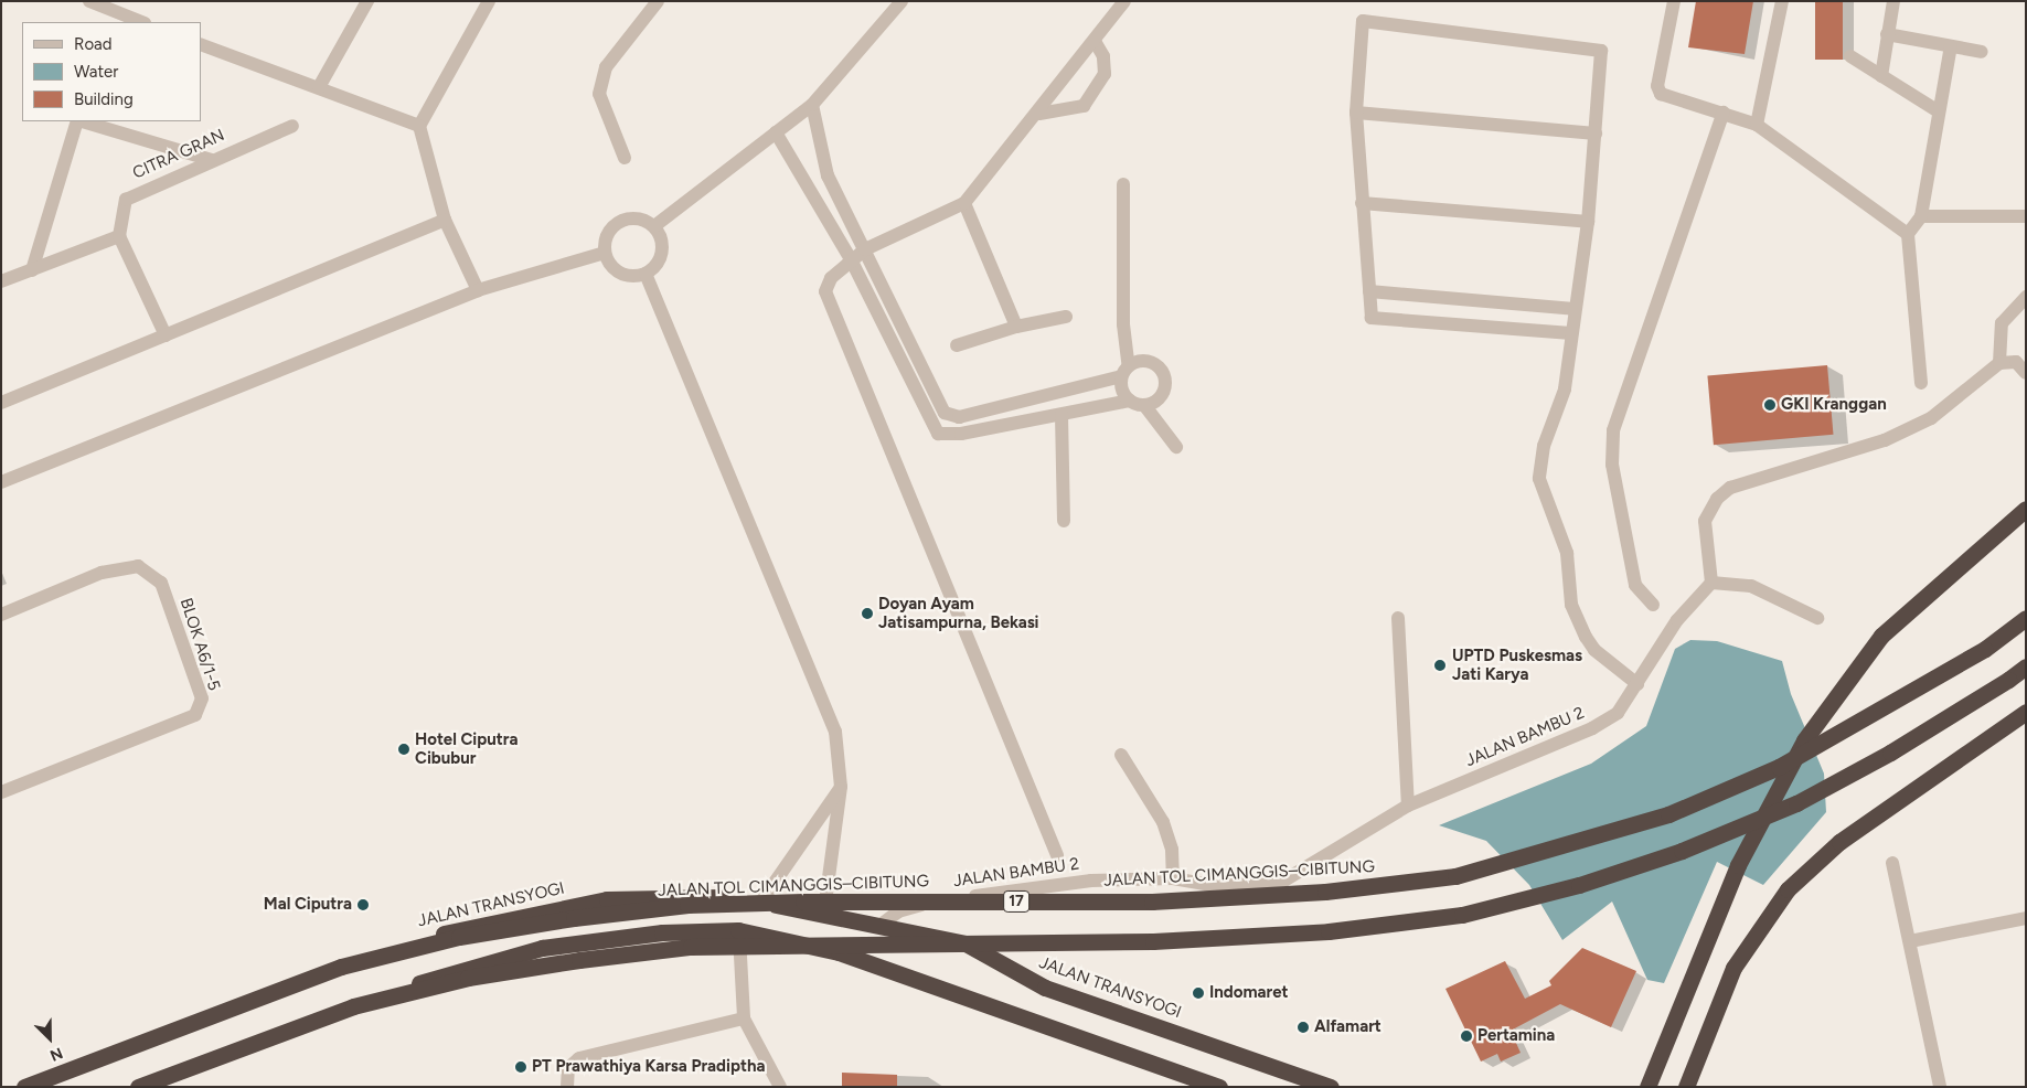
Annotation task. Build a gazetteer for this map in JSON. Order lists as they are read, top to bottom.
{
  "streets": {
    "highway": ["JALAN TOL CIMANGGIS–CIBITUNG", "17", "JALAN TRANSYOGI"],
    "street": ["CITRA GRAN", "BLOK A6/1-5", "JALAN BAMBU 2"]
  },
  "crossings": [
    ["JALAN BAMBU 2", "JALAN TRANSYOGI"]
  ],
  "places": [
    "GKI Kranggan",
    "Doyan Ayam Jatisampurna, Bekasi",
    "UPTD Puskesmas Jati Karya",
    "Hotel Ciputra Cibubur",
    "Mal Ciputra",
    "Indomaret",
    "Alfamart",
    "Pertamina",
    "PT Prawathiya Karsa Pradiptha"
  ],
  "legend": ["Road", "Water", "Building"],
  "north": "bottom right"
}
